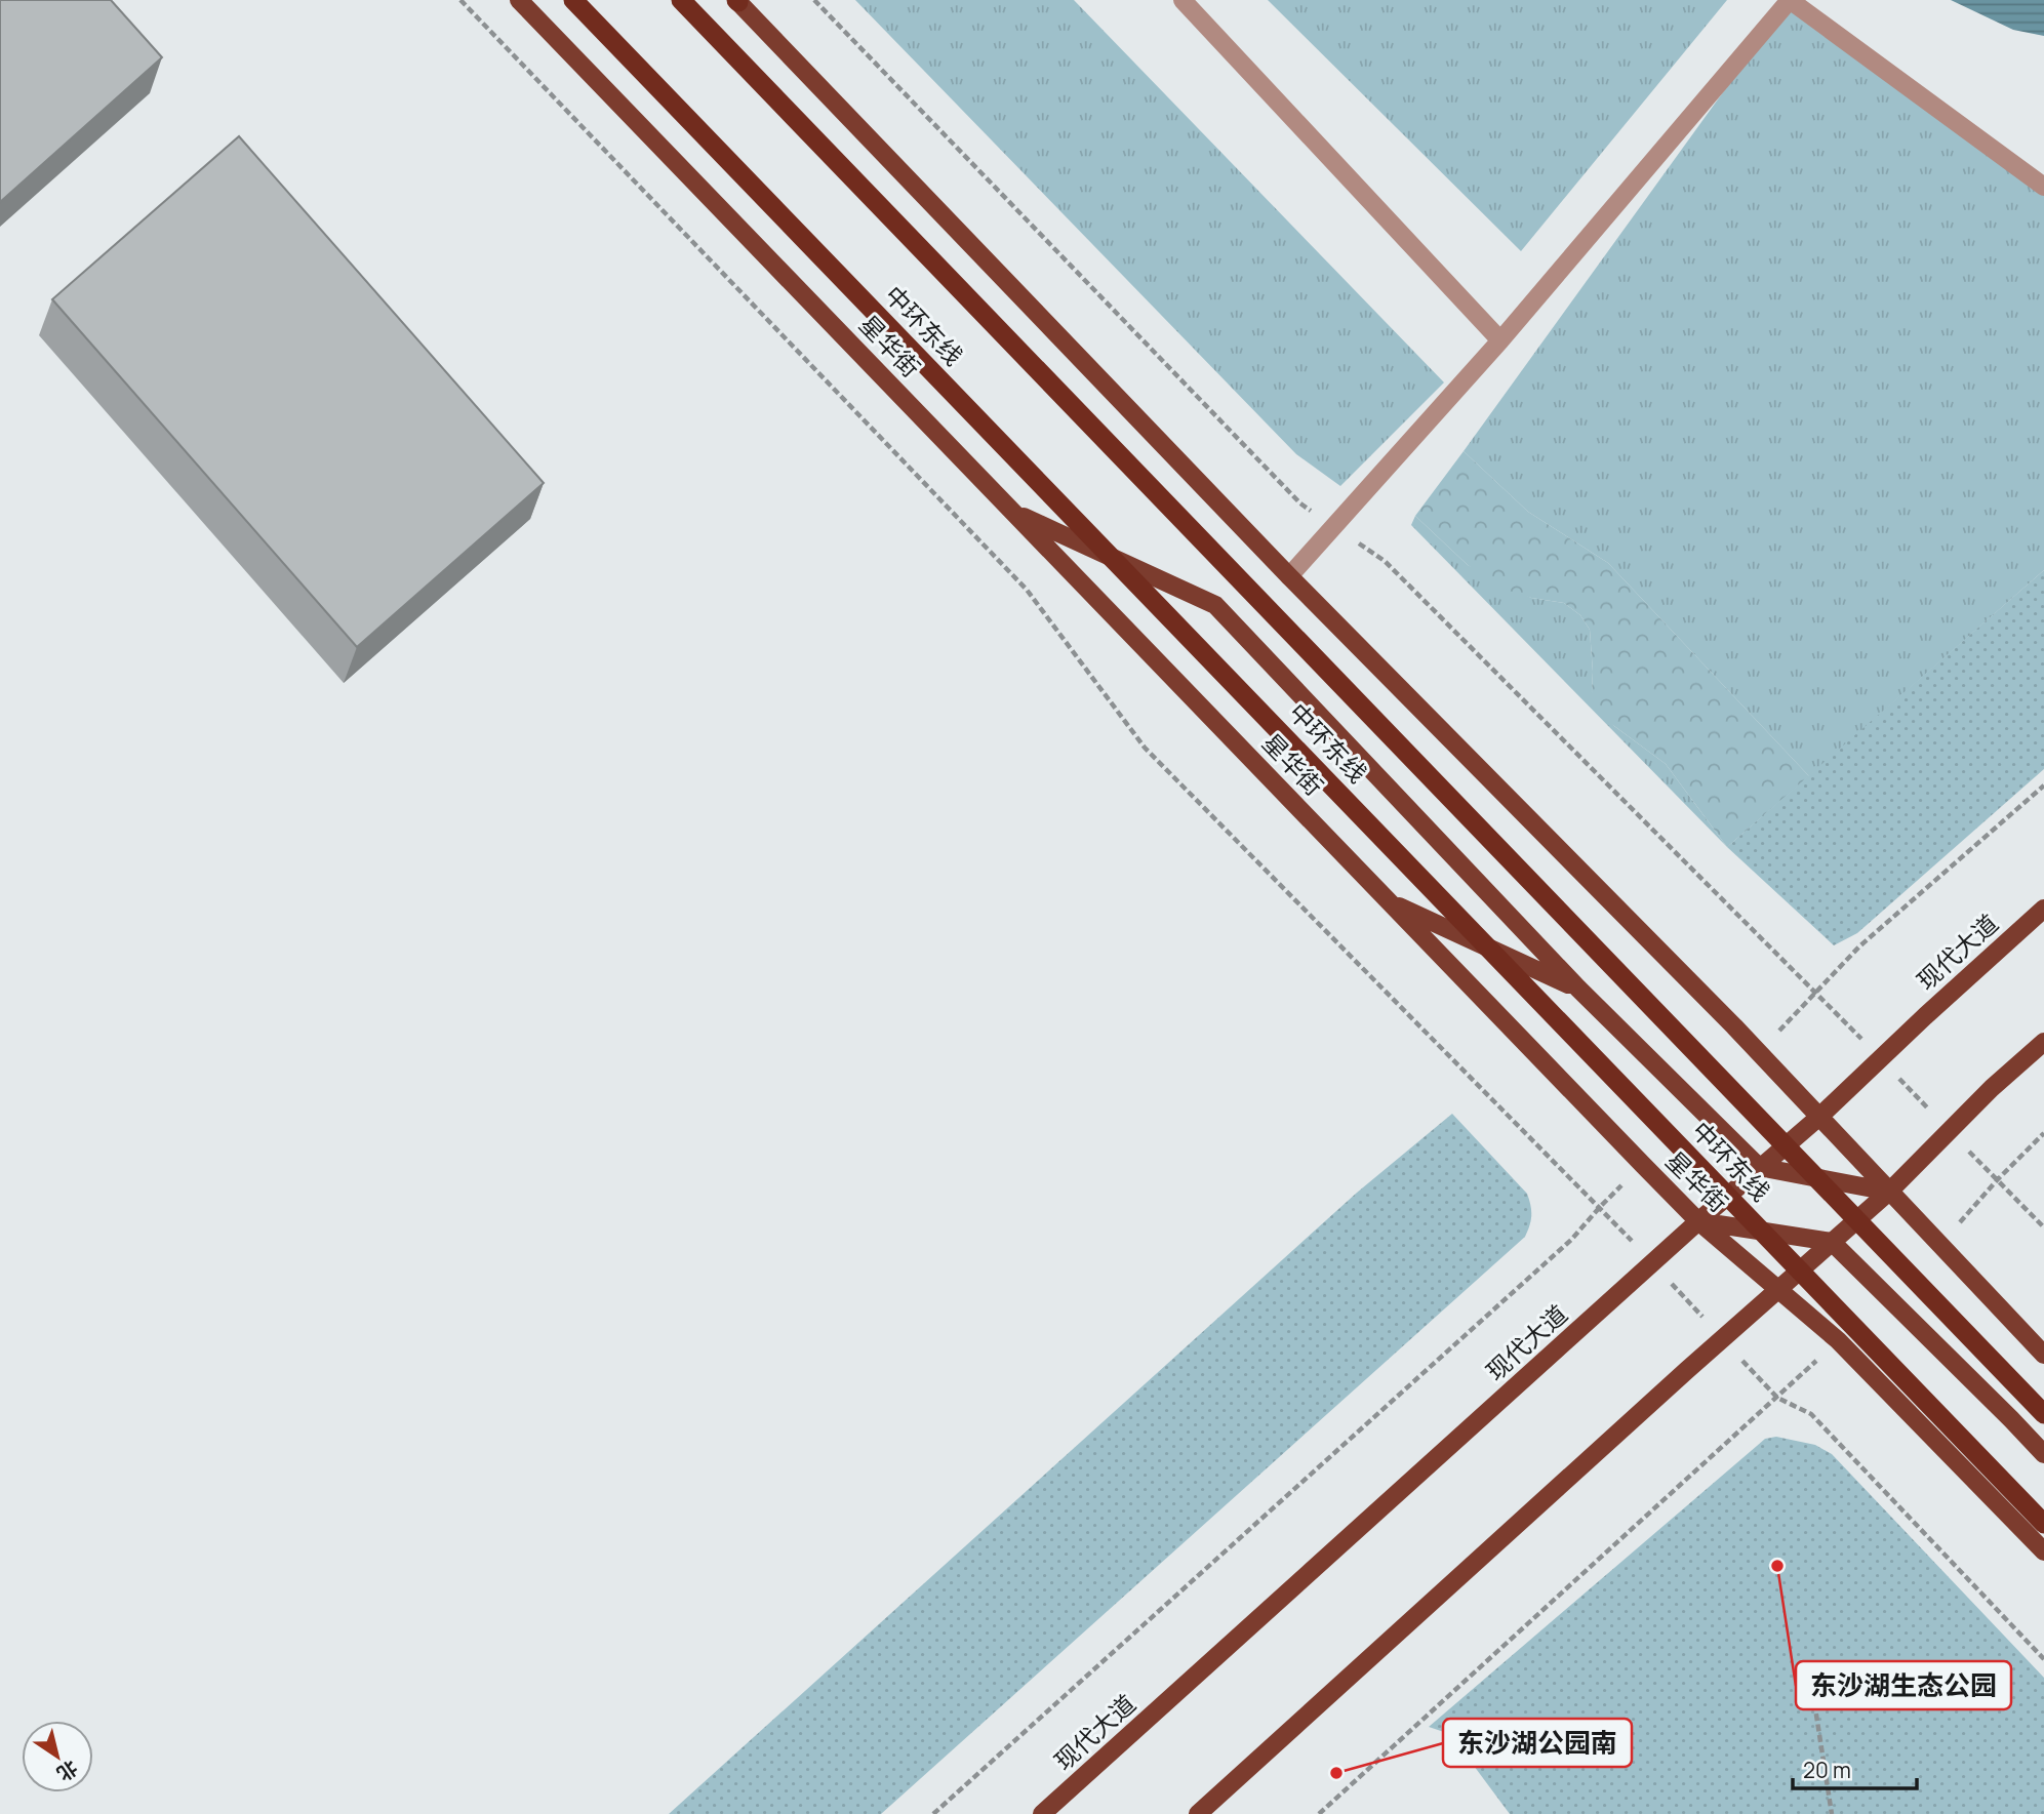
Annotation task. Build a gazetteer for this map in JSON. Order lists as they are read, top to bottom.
{
  "streets": {
    "highway": ["中环东线"],
    "main road": ["星华街", "现代大道"]
  },
  "crossings": [
    ["星华街", "现代大道"]
  ],
  "places": ["东沙湖生态公园", "东沙湖公园南"],
  "scale_bar": "20 m",
  "north": "bottom right"
}
